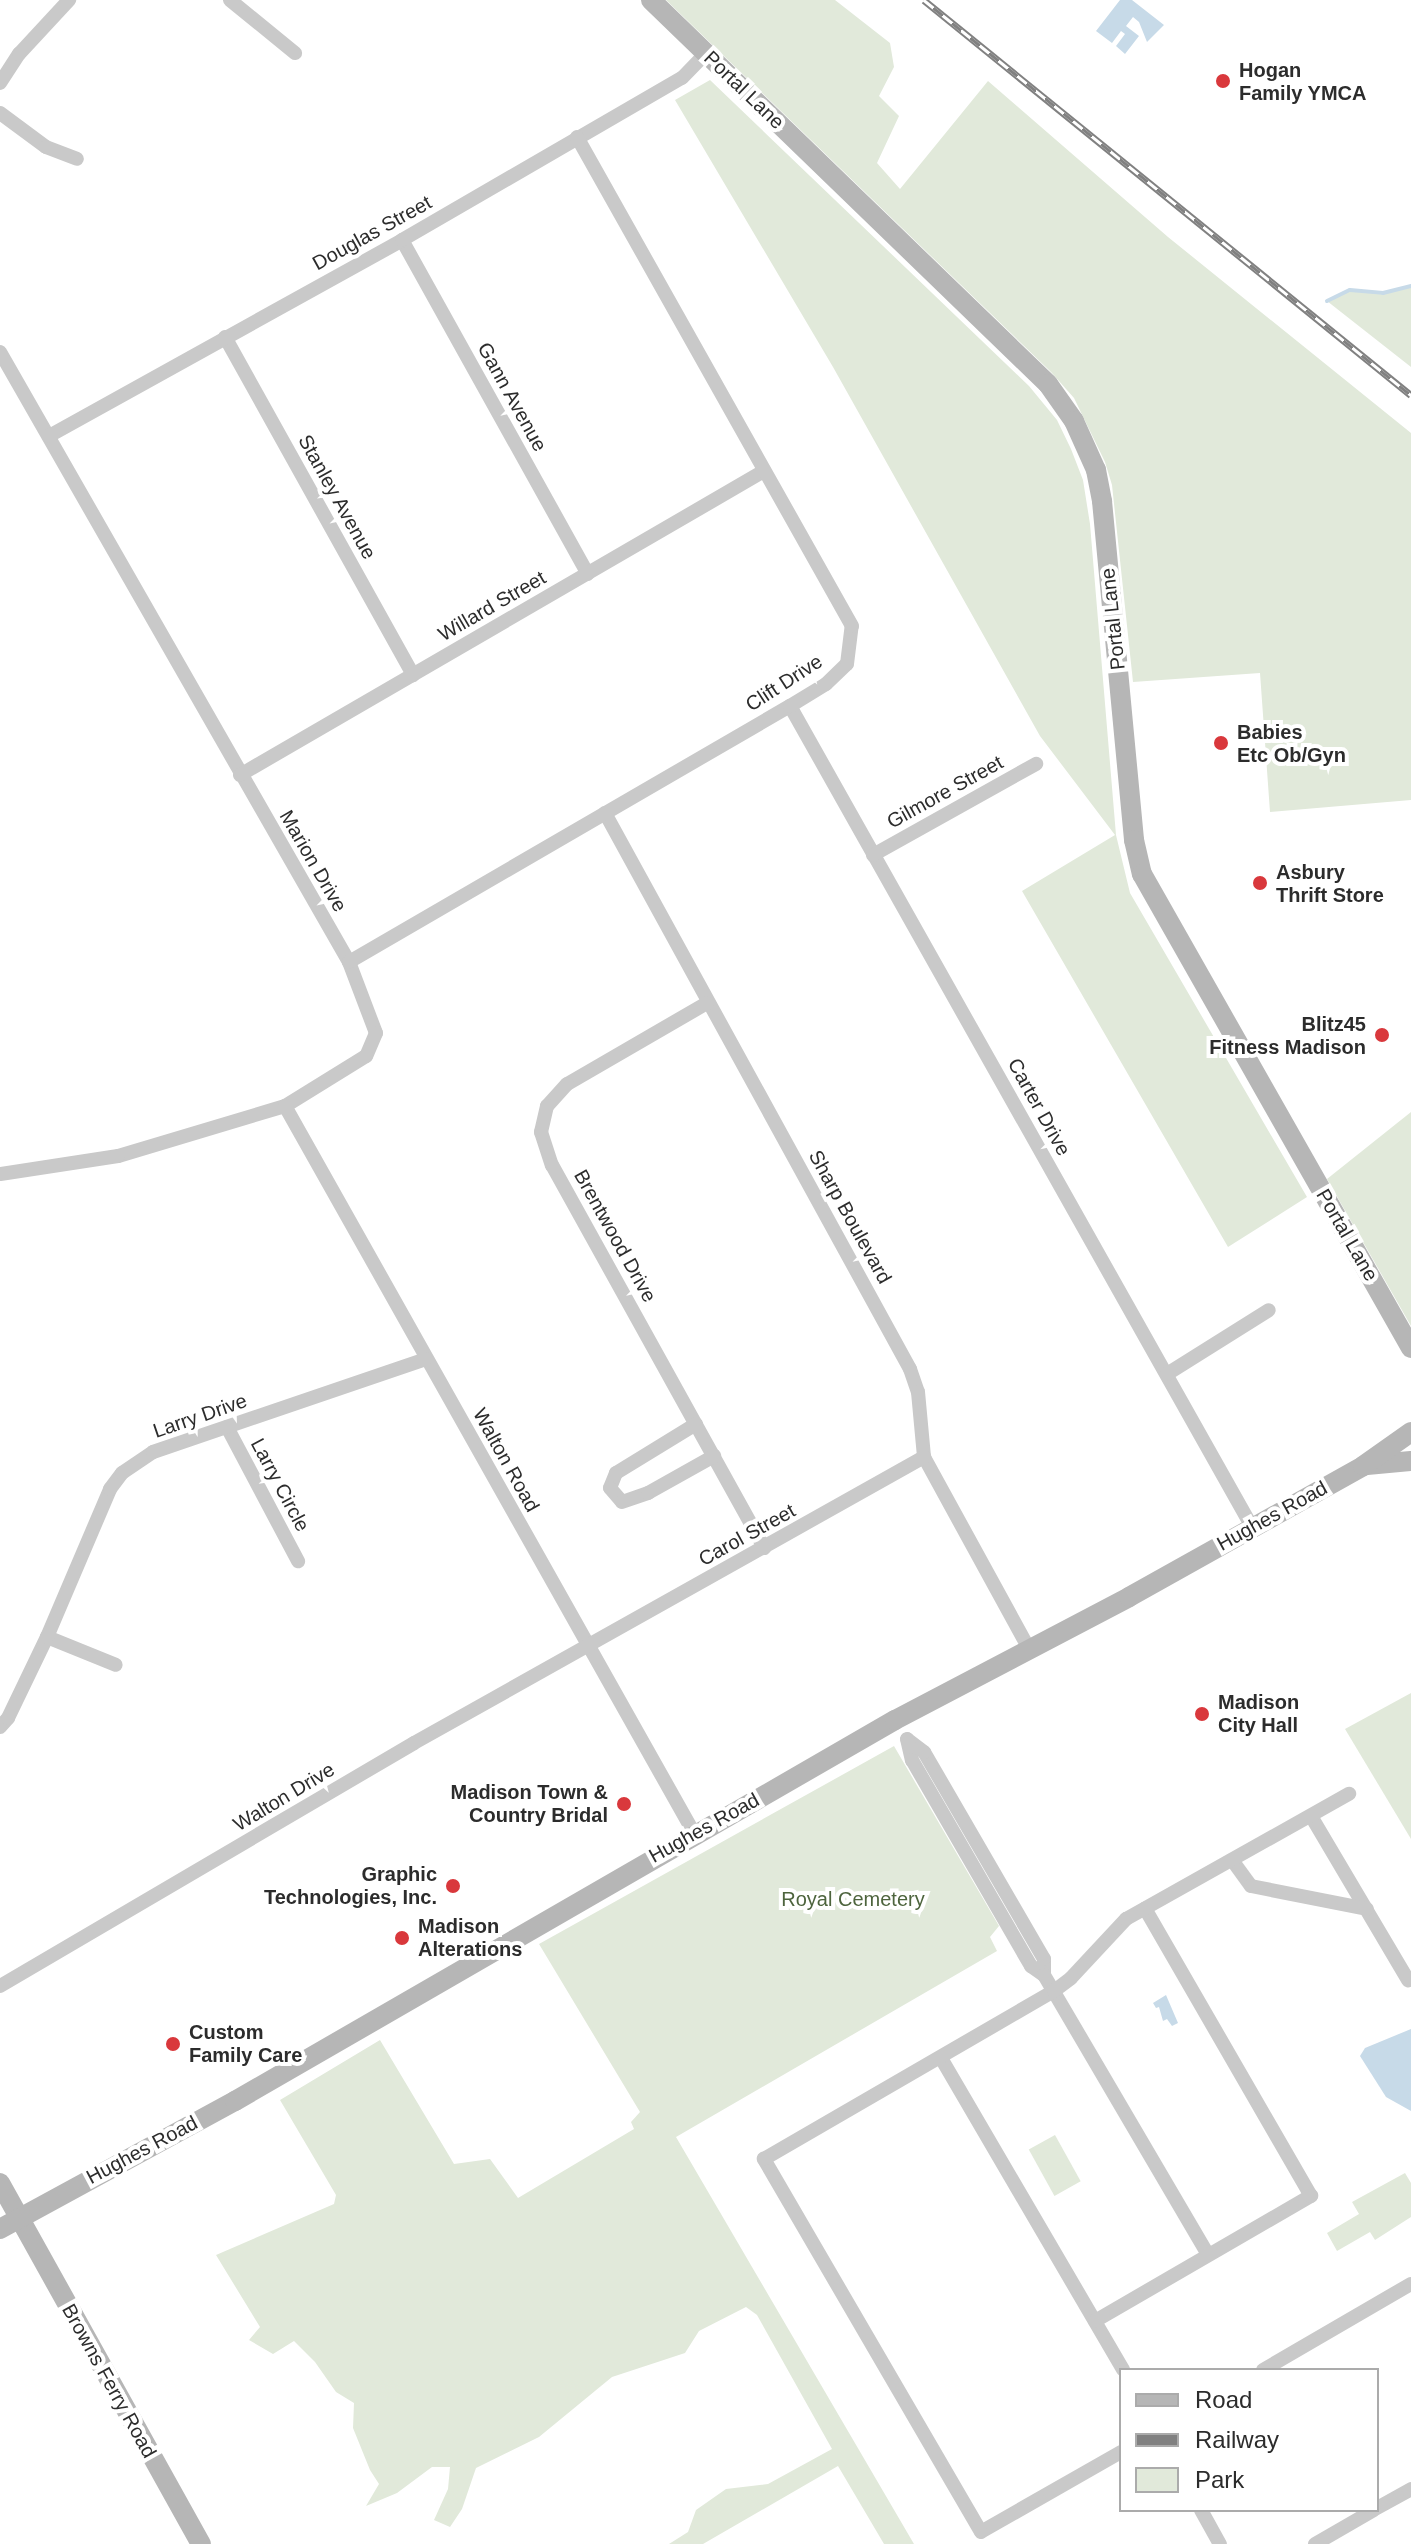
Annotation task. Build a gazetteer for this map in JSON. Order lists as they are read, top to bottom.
{
  "streets": {
    "main road": ["Portal Lane", "Hughes Road", "Browns Ferry Road"],
    "street": [
      "Douglas Street",
      "Gann Avenue",
      "Stanley Avenue",
      "Willard Street",
      "Clift Drive",
      "Gilmore Street",
      "Marion Drive",
      "Carter Drive",
      "Sharp Boulevard",
      "Brentwood Drive",
      "Larry Drive",
      "Walton Road",
      "Larry Circle",
      "Carol Street",
      "Walton Drive"
    ]
  },
  "crossings": [
    ["Portal Lane", "Douglas Street"],
    ["Douglas Street", "Gann Avenue"],
    ["Douglas Street", "Stanley Avenue"],
    ["Douglas Street", "Clift Drive"],
    ["Douglas Street", "Marion Drive"],
    ["Gann Avenue", "Willard Street"],
    ["Stanley Avenue", "Willard Street"],
    ["Willard Street", "Clift Drive"],
    ["Willard Street", "Marion Drive"],
    ["Clift Drive", "Marion Drive"],
    ["Clift Drive", "Carter Drive"],
    ["Clift Drive", "Sharp Boulevard"],
    ["Gilmore Street", "Carter Drive"],
    ["Marion Drive", "Walton Road"],
    ["Carter Drive", "Hughes Road"],
    ["Sharp Boulevard", "Brentwood Drive"],
    ["Sharp Boulevard", "Hughes Road"],
    ["Sharp Boulevard", "Carol Street"],
    ["Brentwood Drive", "Carol Street"],
    ["Larry Drive", "Walton Road"],
    ["Larry Drive", "Larry Circle"],
    ["Walton Road", "Hughes Road"],
    ["Walton Road", "Carol Street"],
    ["Walton Road", "Walton Drive"],
    ["Hughes Road", "Browns Ferry Road"],
    ["Carol Street", "Walton Drive"]
  ],
  "parks": ["Royal Cemetery"],
  "places": [
    "Hogan Family YMCA",
    "Babies Etc Ob/Gyn",
    "Asbury Thrift Store",
    "Blitz45 Fitness Madison",
    "Madison City Hall",
    "Madison Town & Country Bridal",
    "Graphic Technologies, Inc.",
    "Madison Alterations",
    "Custom Family Care"
  ],
  "legend": ["Road", "Railway", "Park"]
}
